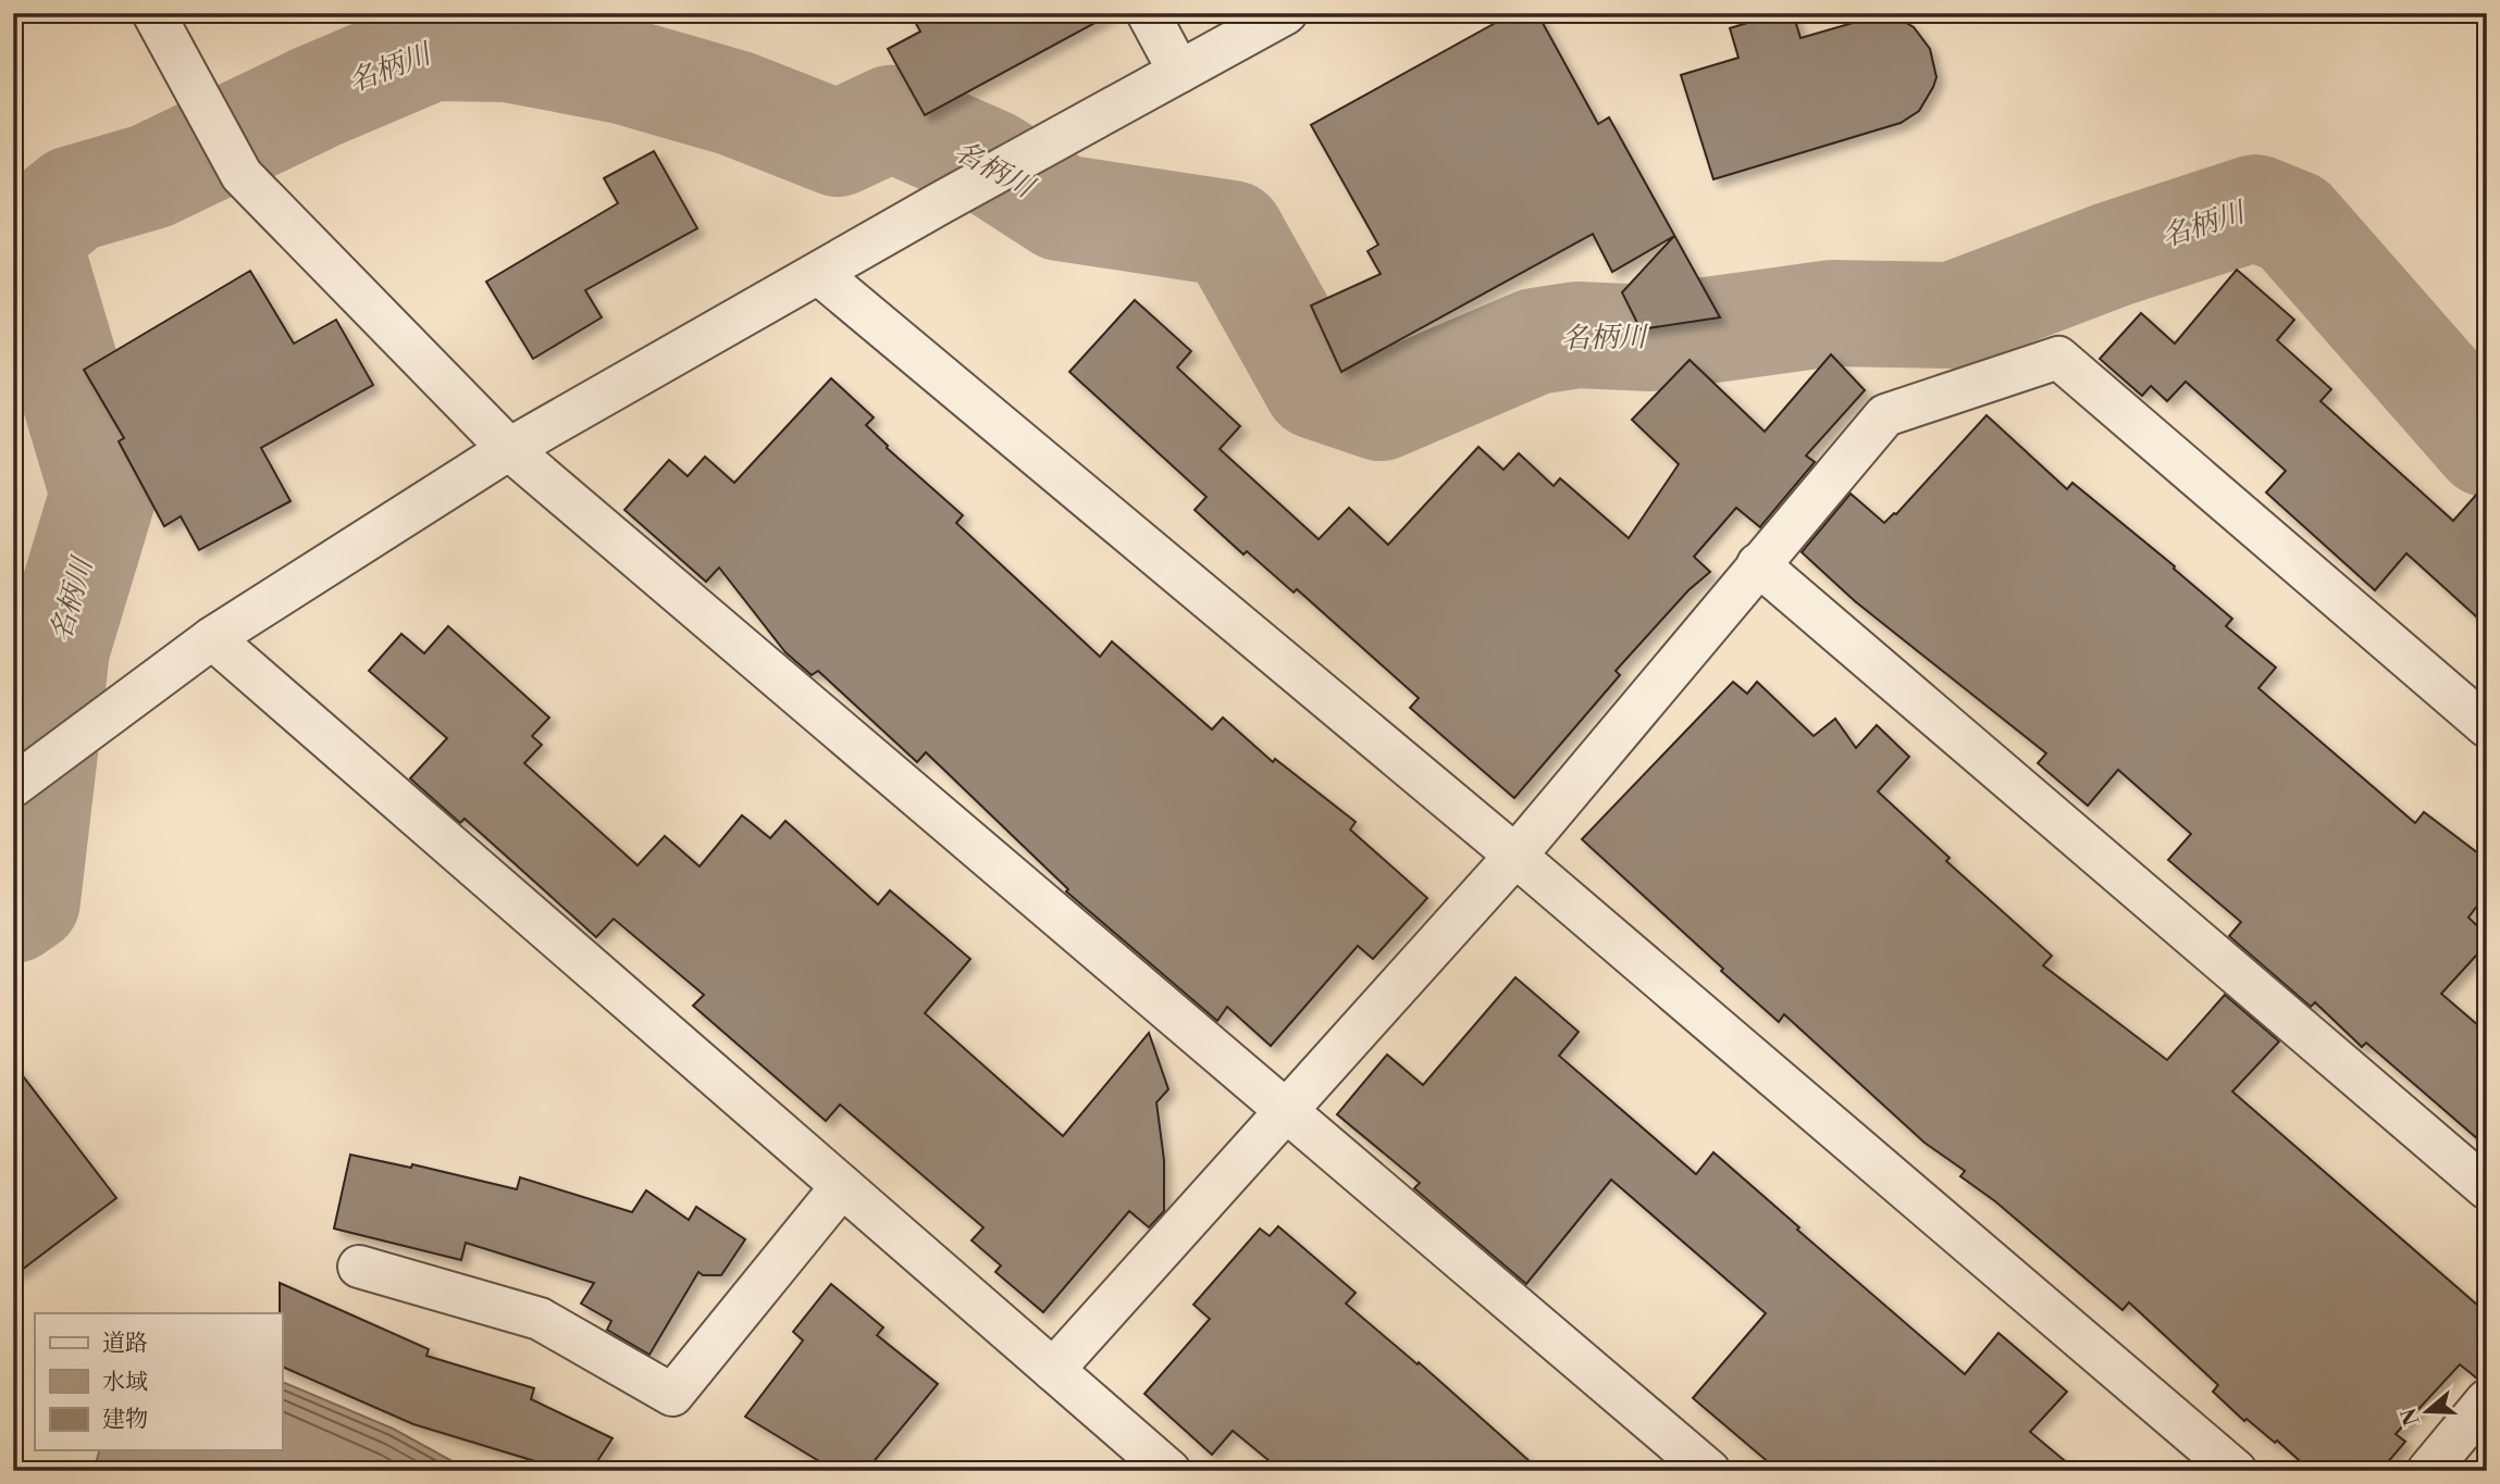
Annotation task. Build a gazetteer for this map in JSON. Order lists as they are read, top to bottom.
{
  "water": ["名柄川"],
  "legend": ["道路", "水域", "建物"],
  "north": "left"
}
